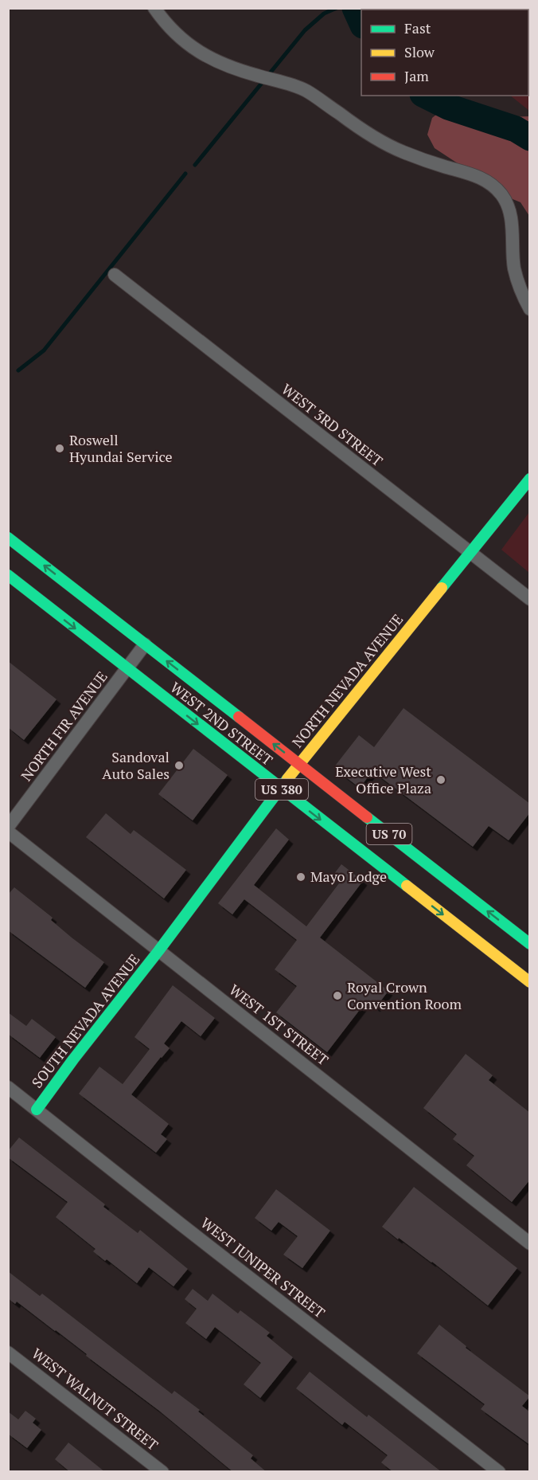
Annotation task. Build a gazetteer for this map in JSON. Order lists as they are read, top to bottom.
{
  "streets": {
    "main road": [
      "NORTH NEVADA AVENUE",
      "WEST 2ND STREET",
      "US 380",
      "US 70",
      "SOUTH NEVADA AVENUE"
    ],
    "street": [
      "WEST 3RD STREET",
      "NORTH FIR AVENUE",
      "WEST 1ST STREET",
      "WEST JUNIPER STREET",
      "WEST WALNUT STREET"
    ]
  },
  "crossings": [
    ["WEST 3RD STREET", "NORTH NEVADA AVENUE"],
    ["NORTH NEVADA AVENUE", "WEST 2ND STREET"],
    ["NORTH NEVADA AVENUE", "SOUTH NEVADA AVENUE"],
    ["NORTH NEVADA AVENUE", "WEST 1ST STREET"],
    ["WEST 2ND STREET", "NORTH FIR AVENUE"],
    ["SOUTH NEVADA AVENUE", "WEST 1ST STREET"],
    ["SOUTH NEVADA AVENUE", "WEST JUNIPER STREET"]
  ],
  "places": [
    "Roswell Hyundai Service",
    "Sandoval Auto Sales",
    "Executive West Office Plaza",
    "Mayo Lodge",
    "Royal Crown Convention Room"
  ],
  "legend": ["Fast", "Slow", "Jam"]
}
